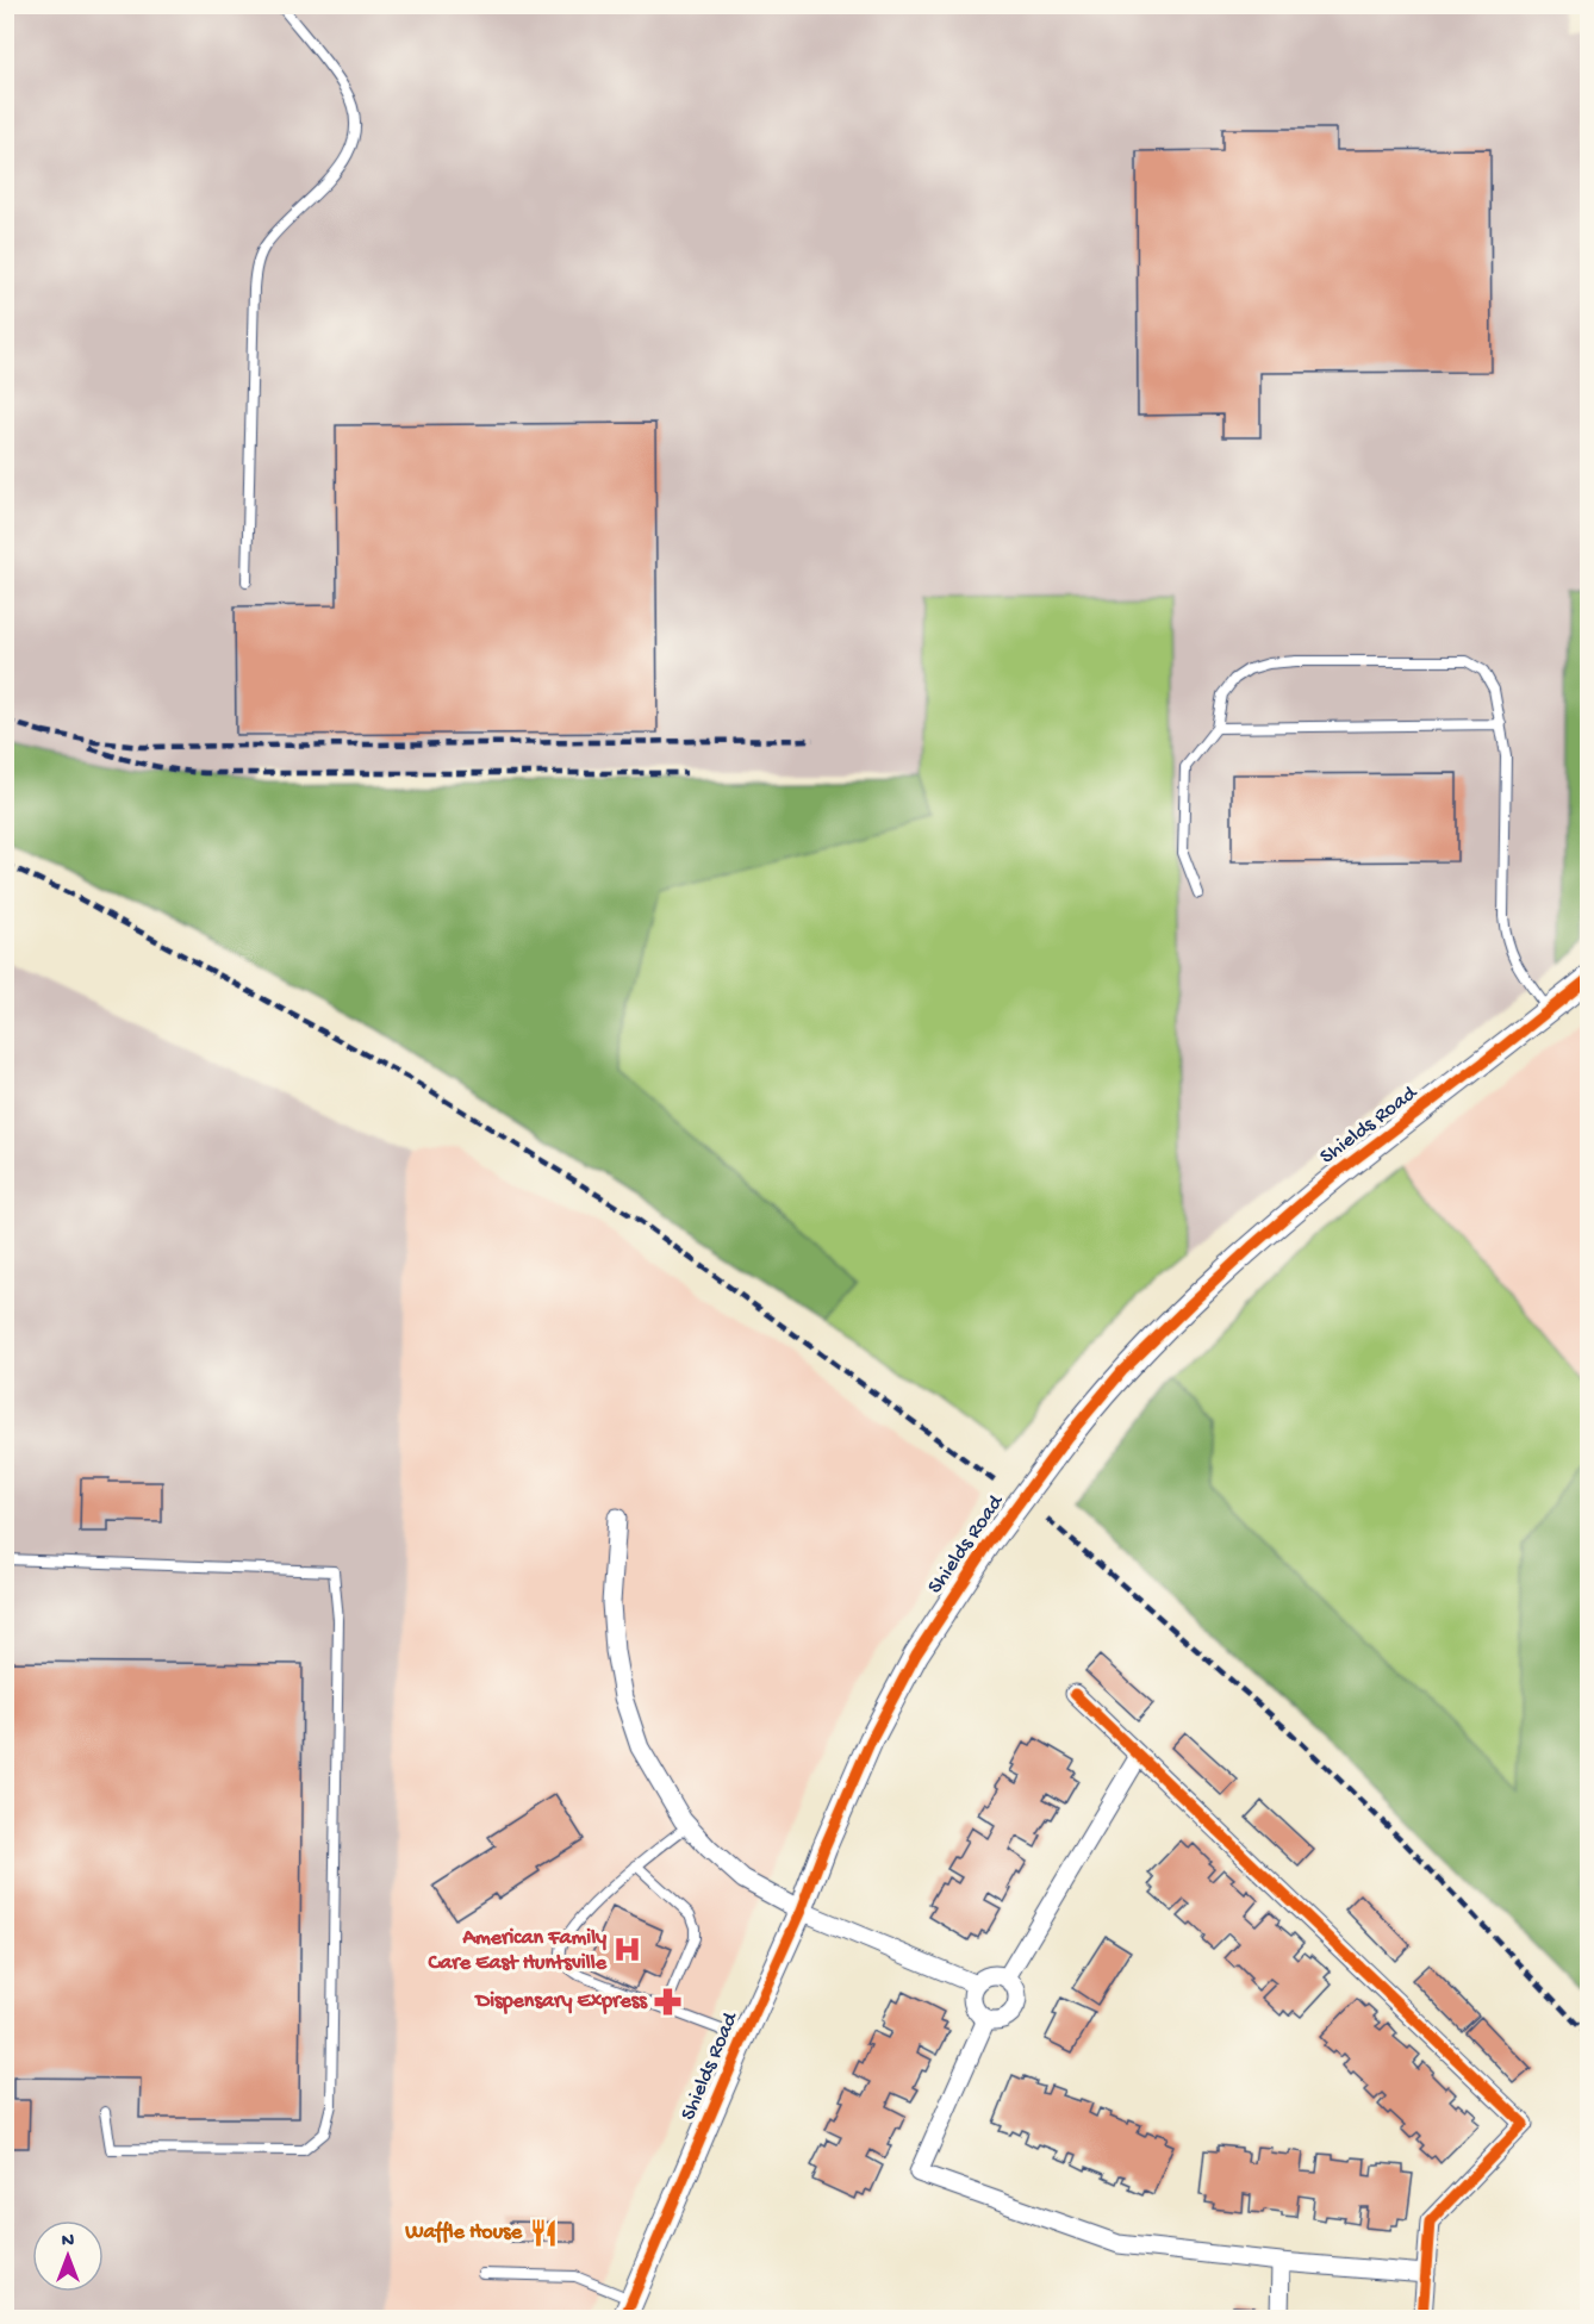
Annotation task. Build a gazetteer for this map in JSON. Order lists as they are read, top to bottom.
{
  "streets": {
    "street": ["Shields Road"]
  },
  "places": {
    "hospital": ["American Family Care East Huntsville"],
    "pharmacy": ["Dispensary Express"],
    "restaurant": ["Waffle House"]
  },
  "north": "top"
}
